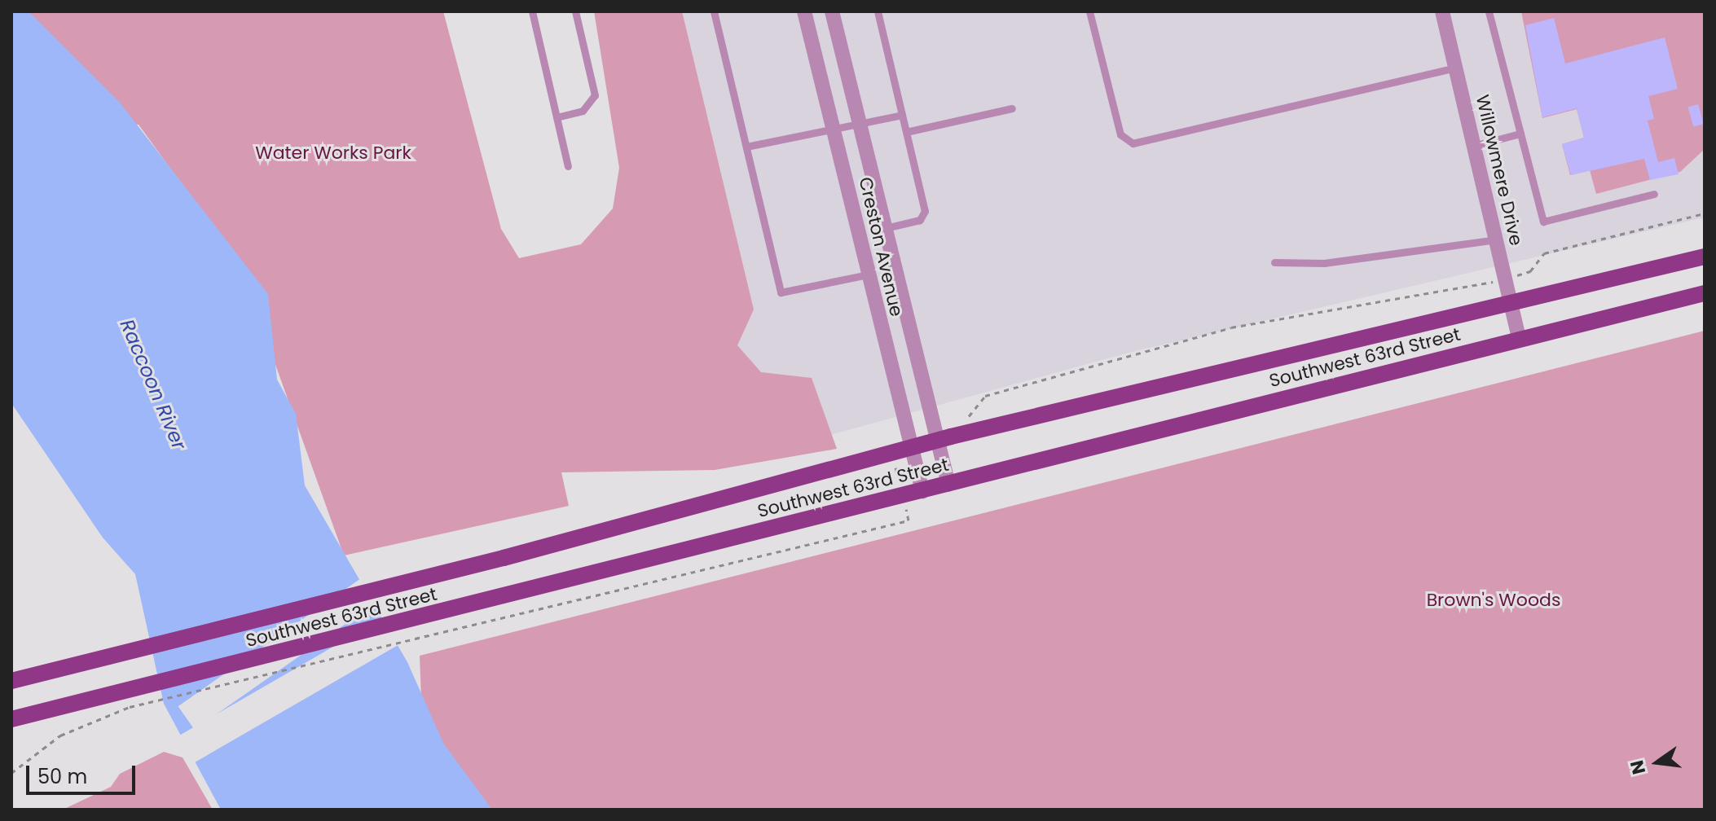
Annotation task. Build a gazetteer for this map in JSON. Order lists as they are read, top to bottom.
{
  "streets": {
    "main road": ["Southwest 63rd Street"],
    "street": ["Willowmere Drive", "Creston Avenue"]
  },
  "crossings": [
    ["Willowmere Drive", "Southwest 63rd Street"],
    ["Creston Avenue", "Southwest 63rd Street"]
  ],
  "water": ["Raccoon River"],
  "parks": ["Water Works Park", "Brown's Woods"],
  "scale_bar": "50 m",
  "north": "left"
}
